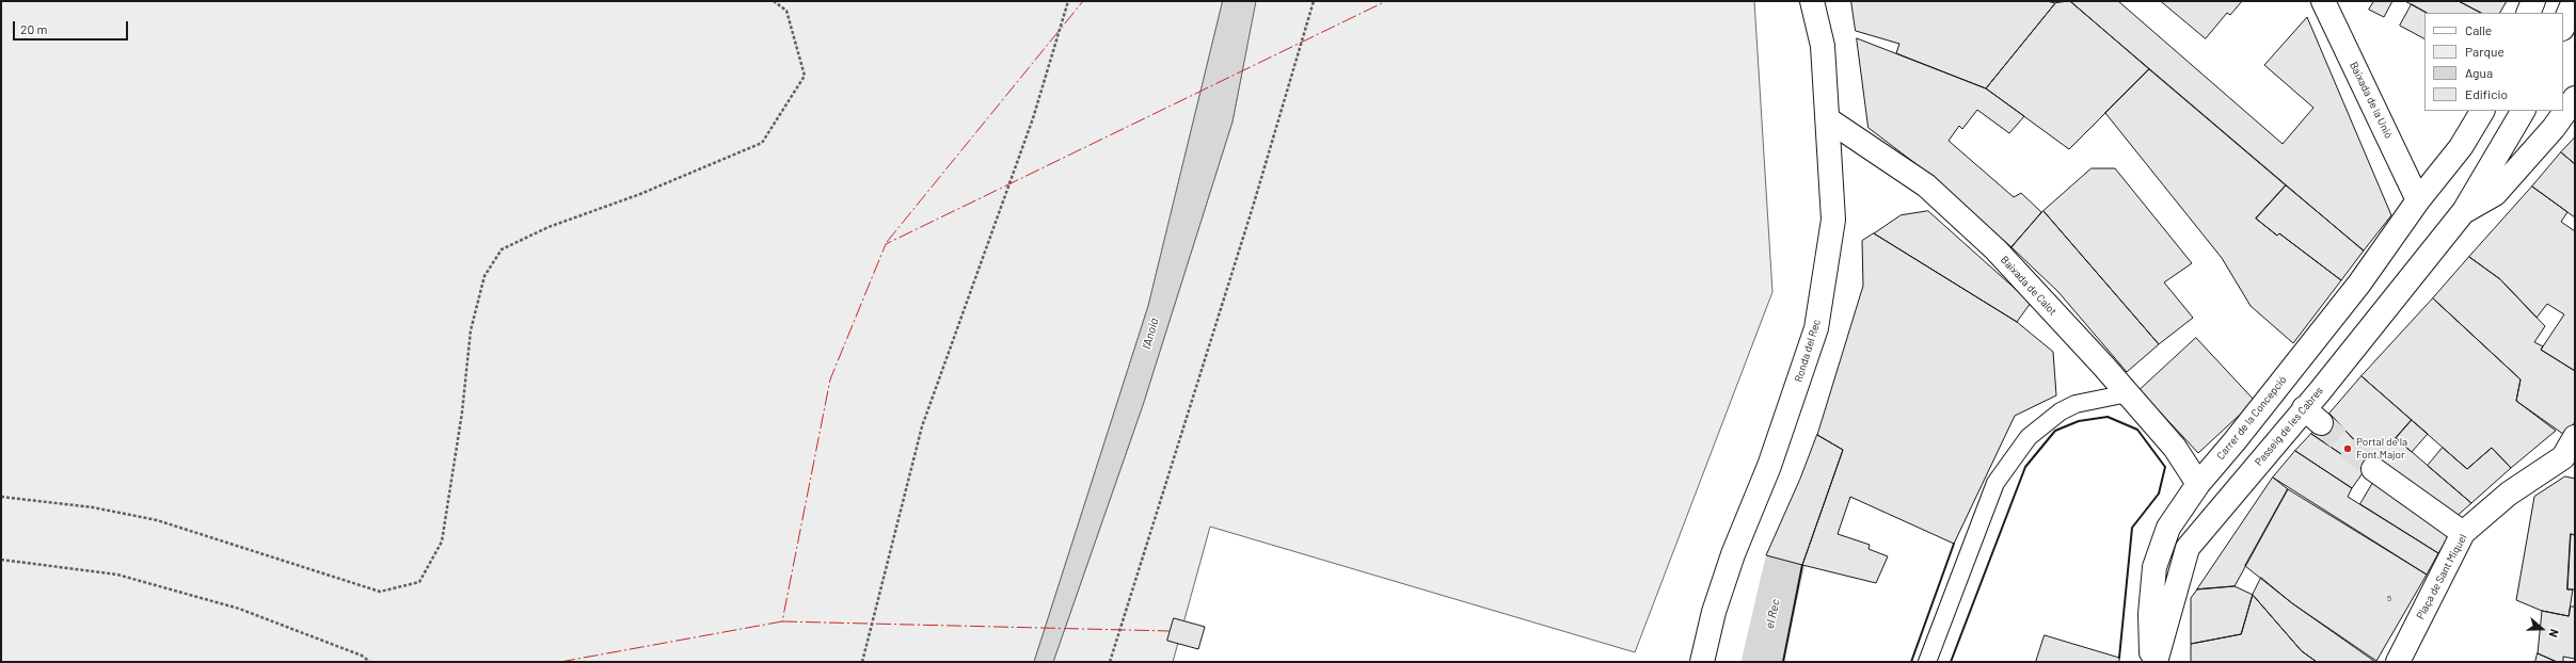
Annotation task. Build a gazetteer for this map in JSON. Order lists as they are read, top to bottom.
{
  "streets": {
    "street": [
      "Baixada de la Unió",
      "Baixada de Calot",
      "Ronda del Rec",
      "Carrer de la Concepció",
      "Passeig de les Cabres",
      "Plaça de Sant Miquel"
    ]
  },
  "crossings": [
    ["Baixada de la Unió", "Carrer de la Concepció"],
    ["Baixada de Calot", "Ronda del Rec"],
    ["Baixada de Calot", "Carrer de la Concepció"]
  ],
  "water": ["l'Anoia", "el Rec"],
  "places": ["Portal de la Font Major"],
  "house_numbers": ["5"],
  "legend": [
    "Calle",
    "Parque",
    "Agua",
    "Edificio"
  ],
  "scale_bar": "20 m",
  "north": "right"
}
